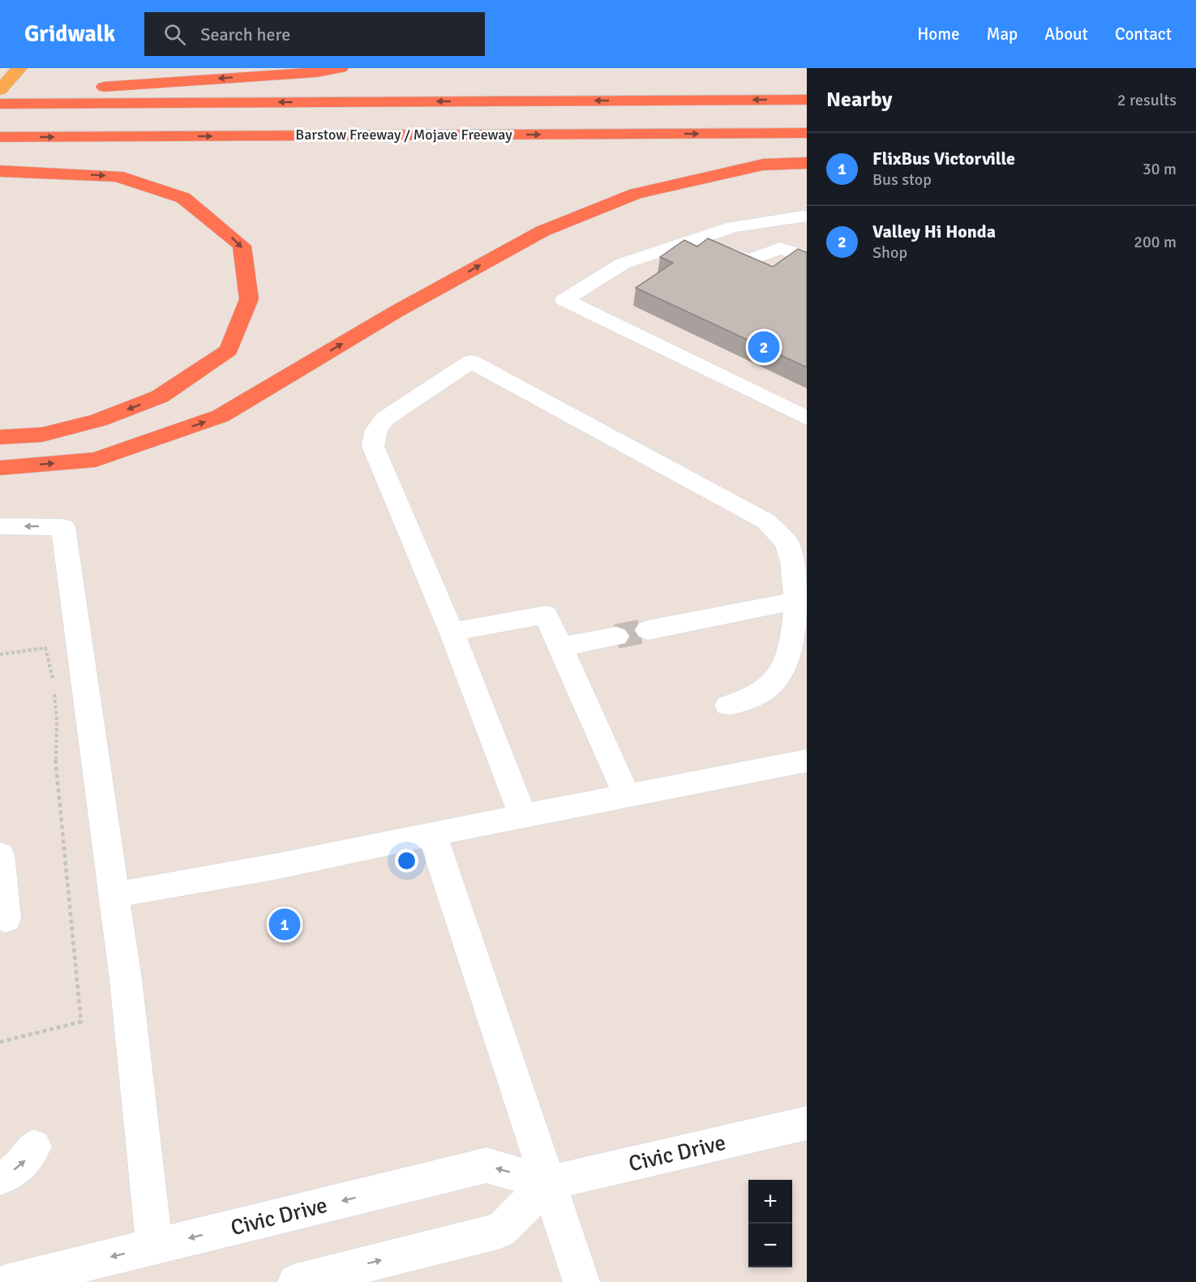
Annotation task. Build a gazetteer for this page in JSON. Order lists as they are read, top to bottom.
{
  "streets": {
    "highway": ["Barstow Freeway / Mojave Freeway"],
    "street": ["Civic Drive"]
  },
  "page": {
    "header": "Gridwalk",
    "search": "Search here",
    "nav": [
      "Home",
      "Map",
      "About",
      "Contact"
    ],
    "heading": ["Nearby", "2 results"],
    "list": [
      {
        "mark": "1",
        "name": "FlixBus Victorville",
        "note": "Bus stop",
        "value": "30 m"
      },
      {
        "mark": "2",
        "name": "Valley Hi Honda",
        "note": "Shop",
        "value": "200 m"
      }
    ],
    "pins": ["2", "1"],
    "map_buttons": ["+", "−"]
  }
}
